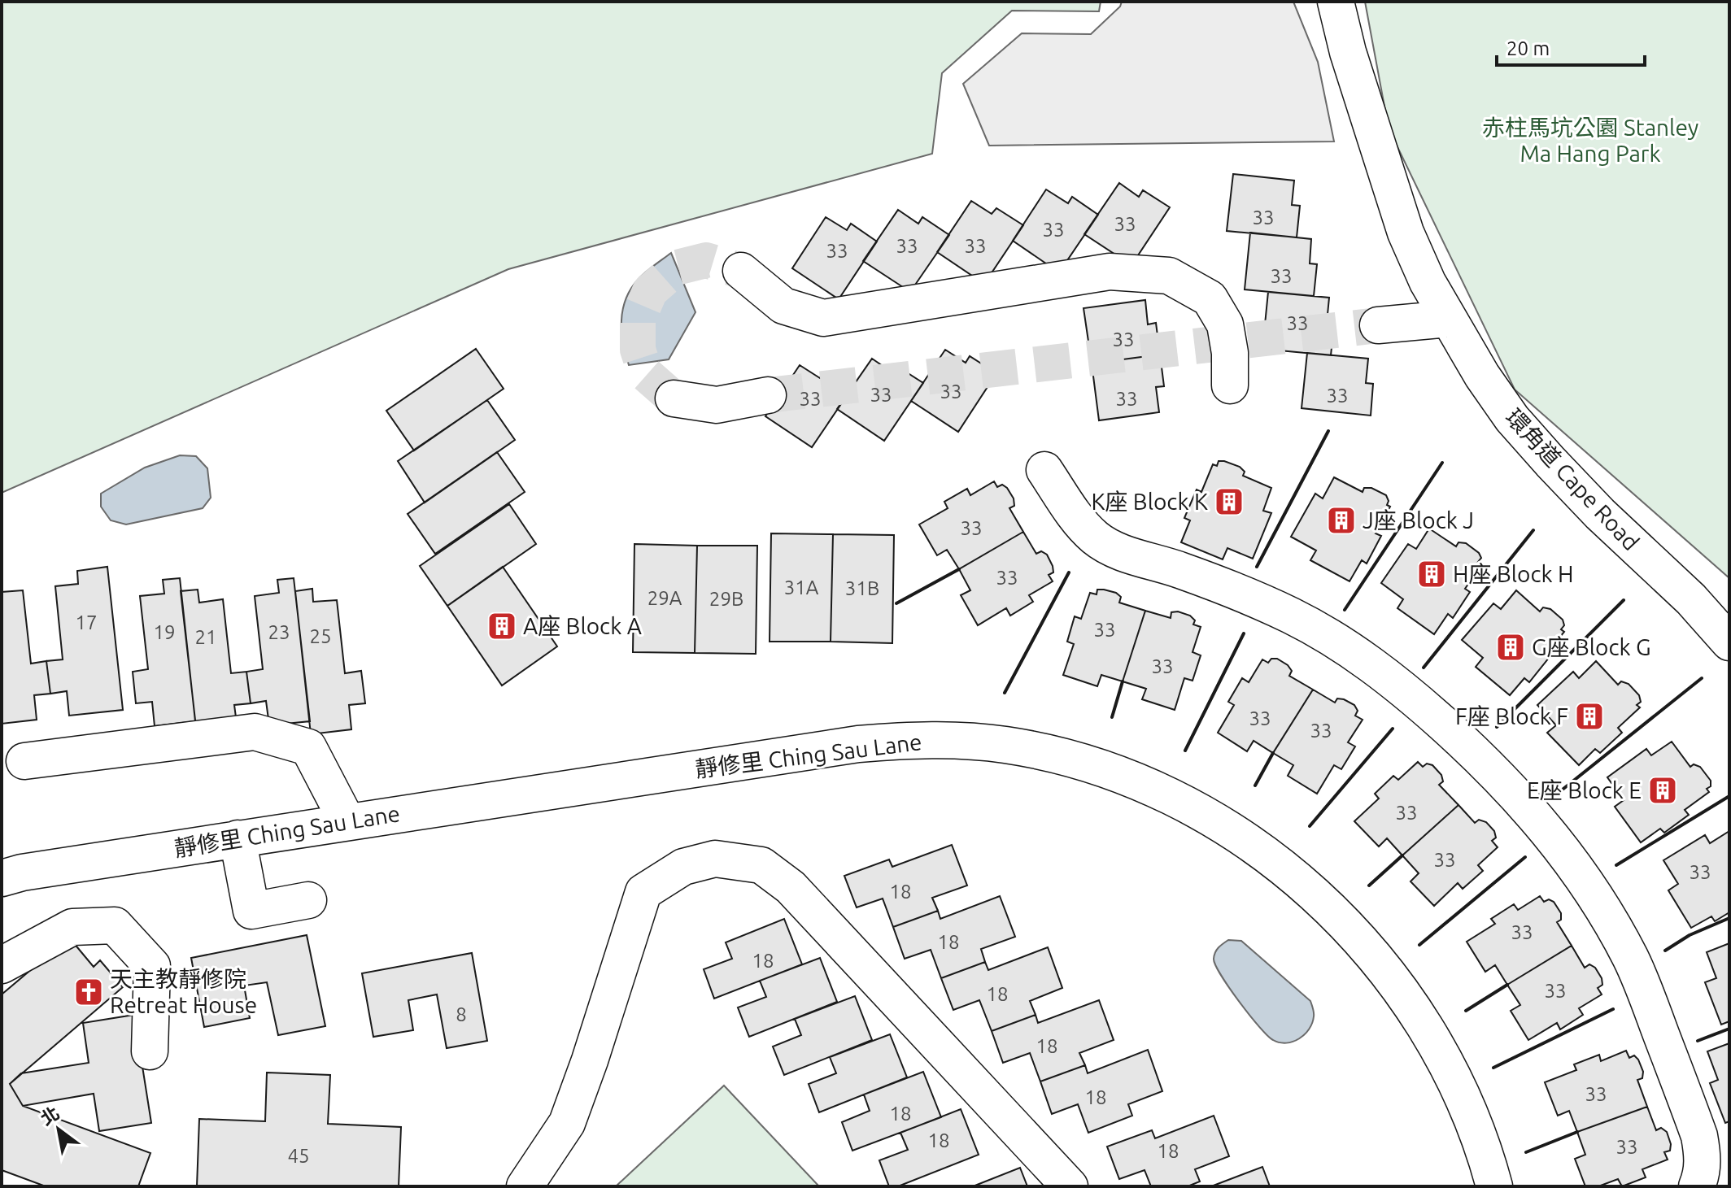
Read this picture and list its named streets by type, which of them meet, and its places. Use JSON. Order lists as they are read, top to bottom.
{
  "streets": {
    "street": ["環角道 Cape Road", "靜修里 Ching Sau Lane"]
  },
  "parks": ["赤柱馬坑公園 Stanley Ma Hang Park"],
  "places": {
    "building": [
      "K座 Block K",
      "J座 Block J",
      "H座 Block H",
      "A座 Block A",
      "G座 Block G",
      "F座 Block F",
      "E座 Block E"
    ],
    "church": ["天主教靜修院 Retreat House"]
  },
  "house_numbers": [
    "33",
    "33",
    "33",
    "33",
    "33",
    "33",
    "33",
    "33",
    "33",
    "33",
    "33",
    "33",
    "33",
    "33",
    "33",
    "33",
    "31A",
    "31B",
    "29A",
    "29B",
    "17",
    "33",
    "19",
    "23",
    "25",
    "21",
    "33",
    "33",
    "33",
    "33",
    "33",
    "33",
    "18",
    "33",
    "18",
    "18",
    "33",
    "18",
    "8",
    "18",
    "33",
    "18",
    "18",
    "18",
    "33",
    "18",
    "45"
  ],
  "scale_bar": "20 m",
  "north": "top left"
}
